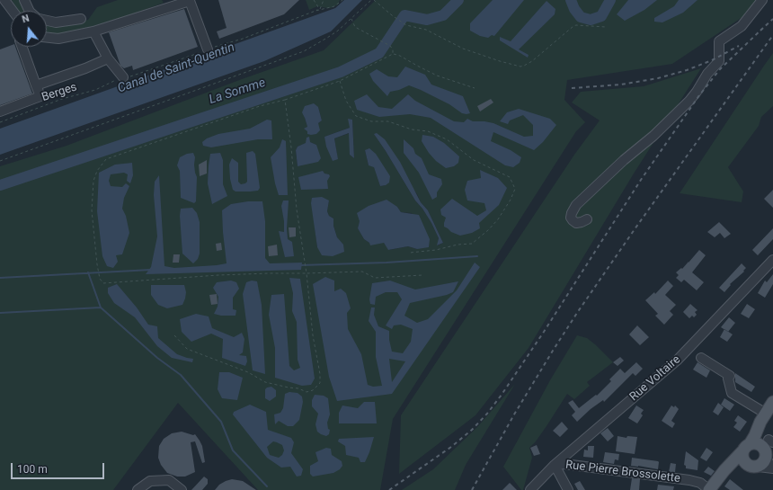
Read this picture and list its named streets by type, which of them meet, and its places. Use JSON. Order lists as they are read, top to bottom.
{
  "streets": {
    "street": ["Rue Voltaire", "Rue Pierre Brossolette"],
    "path": ["Berges"]
  },
  "crossings": [
    ["Rue Voltaire", "Rue Pierre Brossolette"]
  ],
  "water": ["Canal de Saint-Quentin", "La Somme"],
  "scale_bar": "100 m",
  "north": "top"
}
